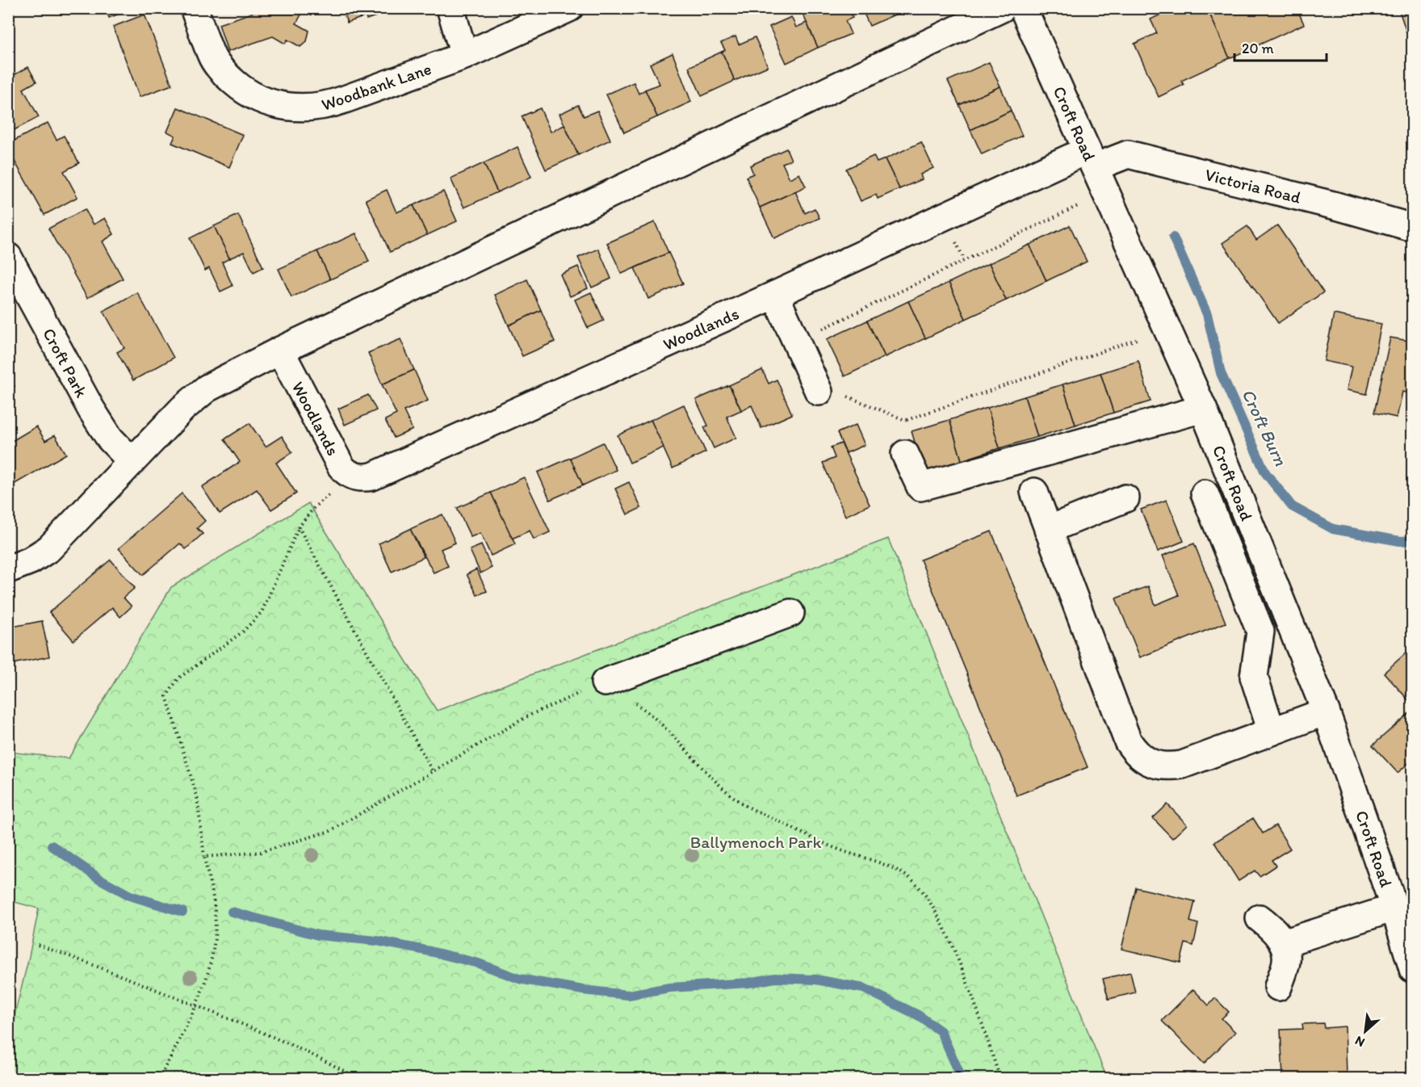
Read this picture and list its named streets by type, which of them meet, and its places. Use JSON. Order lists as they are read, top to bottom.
{
  "streets": {
    "street": [
      "Woodbank Lane",
      "Croft Road",
      "Victoria Road",
      "Woodlands",
      "Croft Park"
    ]
  },
  "crossings": [
    ["Croft Road", "Victoria Road"],
    ["Croft Road", "Woodlands"],
    ["Victoria Road", "Woodlands"]
  ],
  "water": ["Croft Burn"],
  "parks": ["Ballymenoch Park"],
  "scale_bar": "20 m",
  "north": "bottom left"
}
